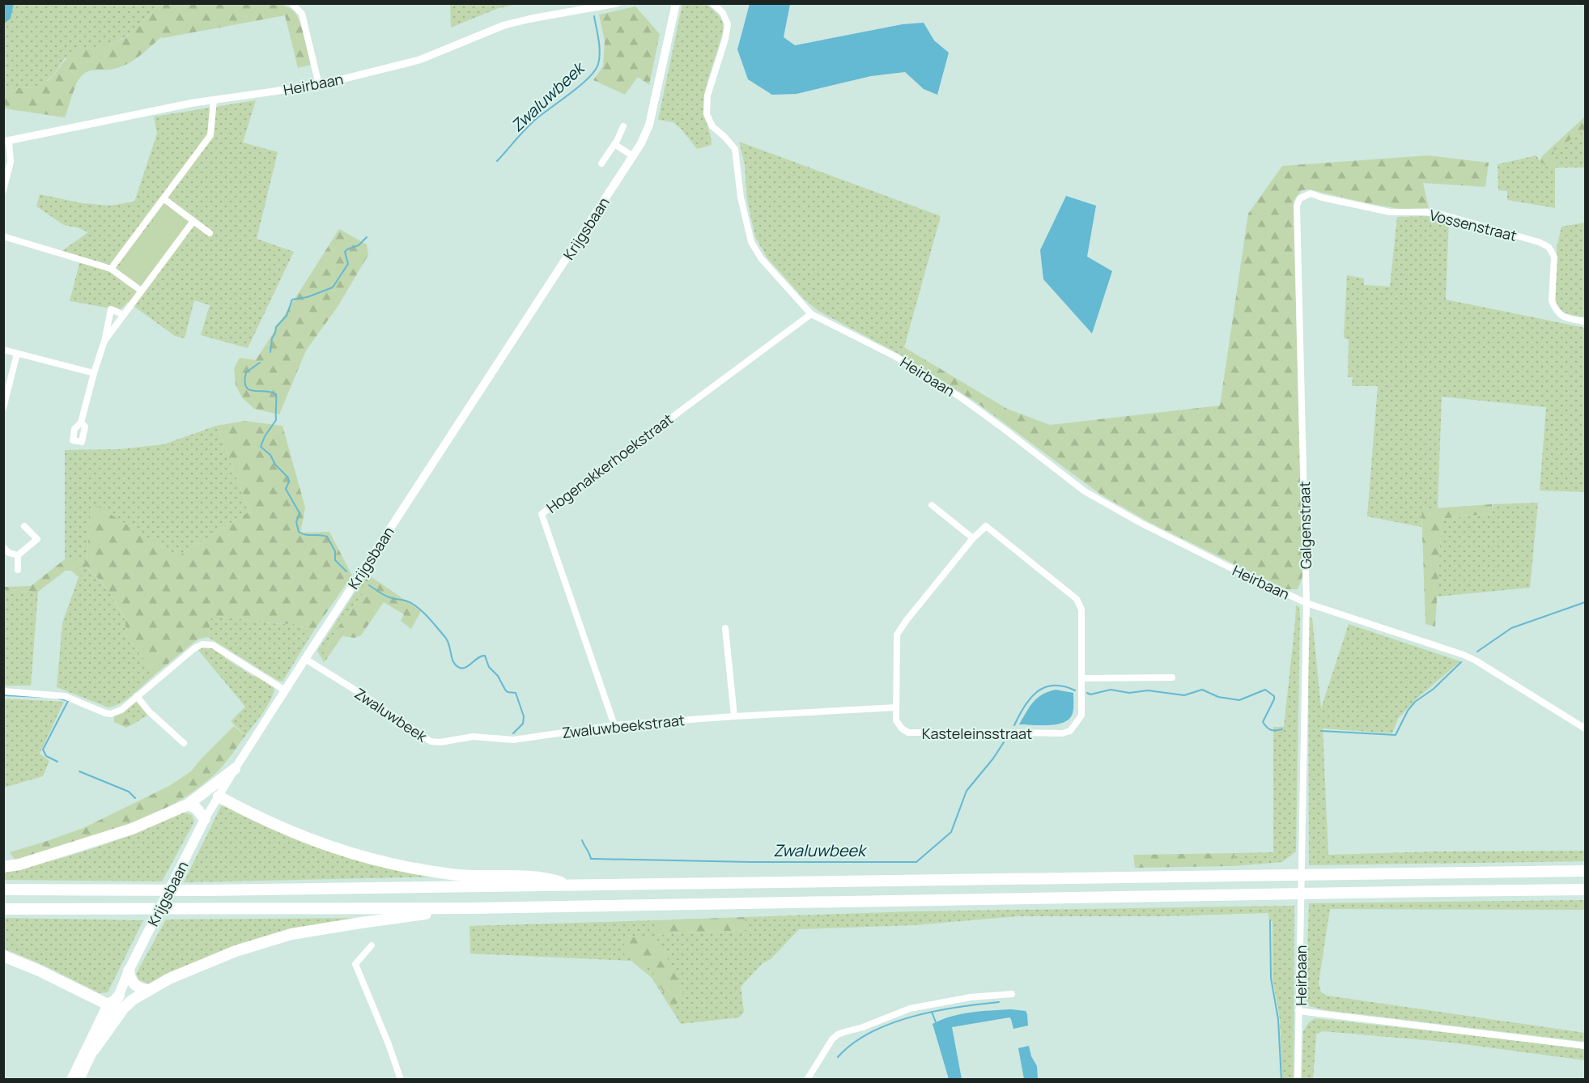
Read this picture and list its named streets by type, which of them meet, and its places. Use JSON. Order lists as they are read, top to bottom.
{
  "streets": {
    "main road": ["Krijgsbaan"],
    "street": [
      "Heirbaan",
      "Vossenstraat",
      "Hogenakkerhoekstraat",
      "Galgenstraat",
      "Zwaluwbeek",
      "Zwaluwbeekstraat",
      "Kasteleinsstraat"
    ]
  },
  "crossings": [
    ["Heirbaan", "Hogenakkerhoekstraat"],
    ["Heirbaan", "Galgenstraat"],
    ["Vossenstraat", "Galgenstraat"],
    ["Krijgsbaan", "Zwaluwbeek"],
    ["Hogenakkerhoekstraat", "Zwaluwbeekstraat"],
    ["Zwaluwbeek", "Zwaluwbeekstraat"],
    ["Zwaluwbeekstraat", "Kasteleinsstraat"]
  ],
  "water": ["Zwaluwbeek"]
}
